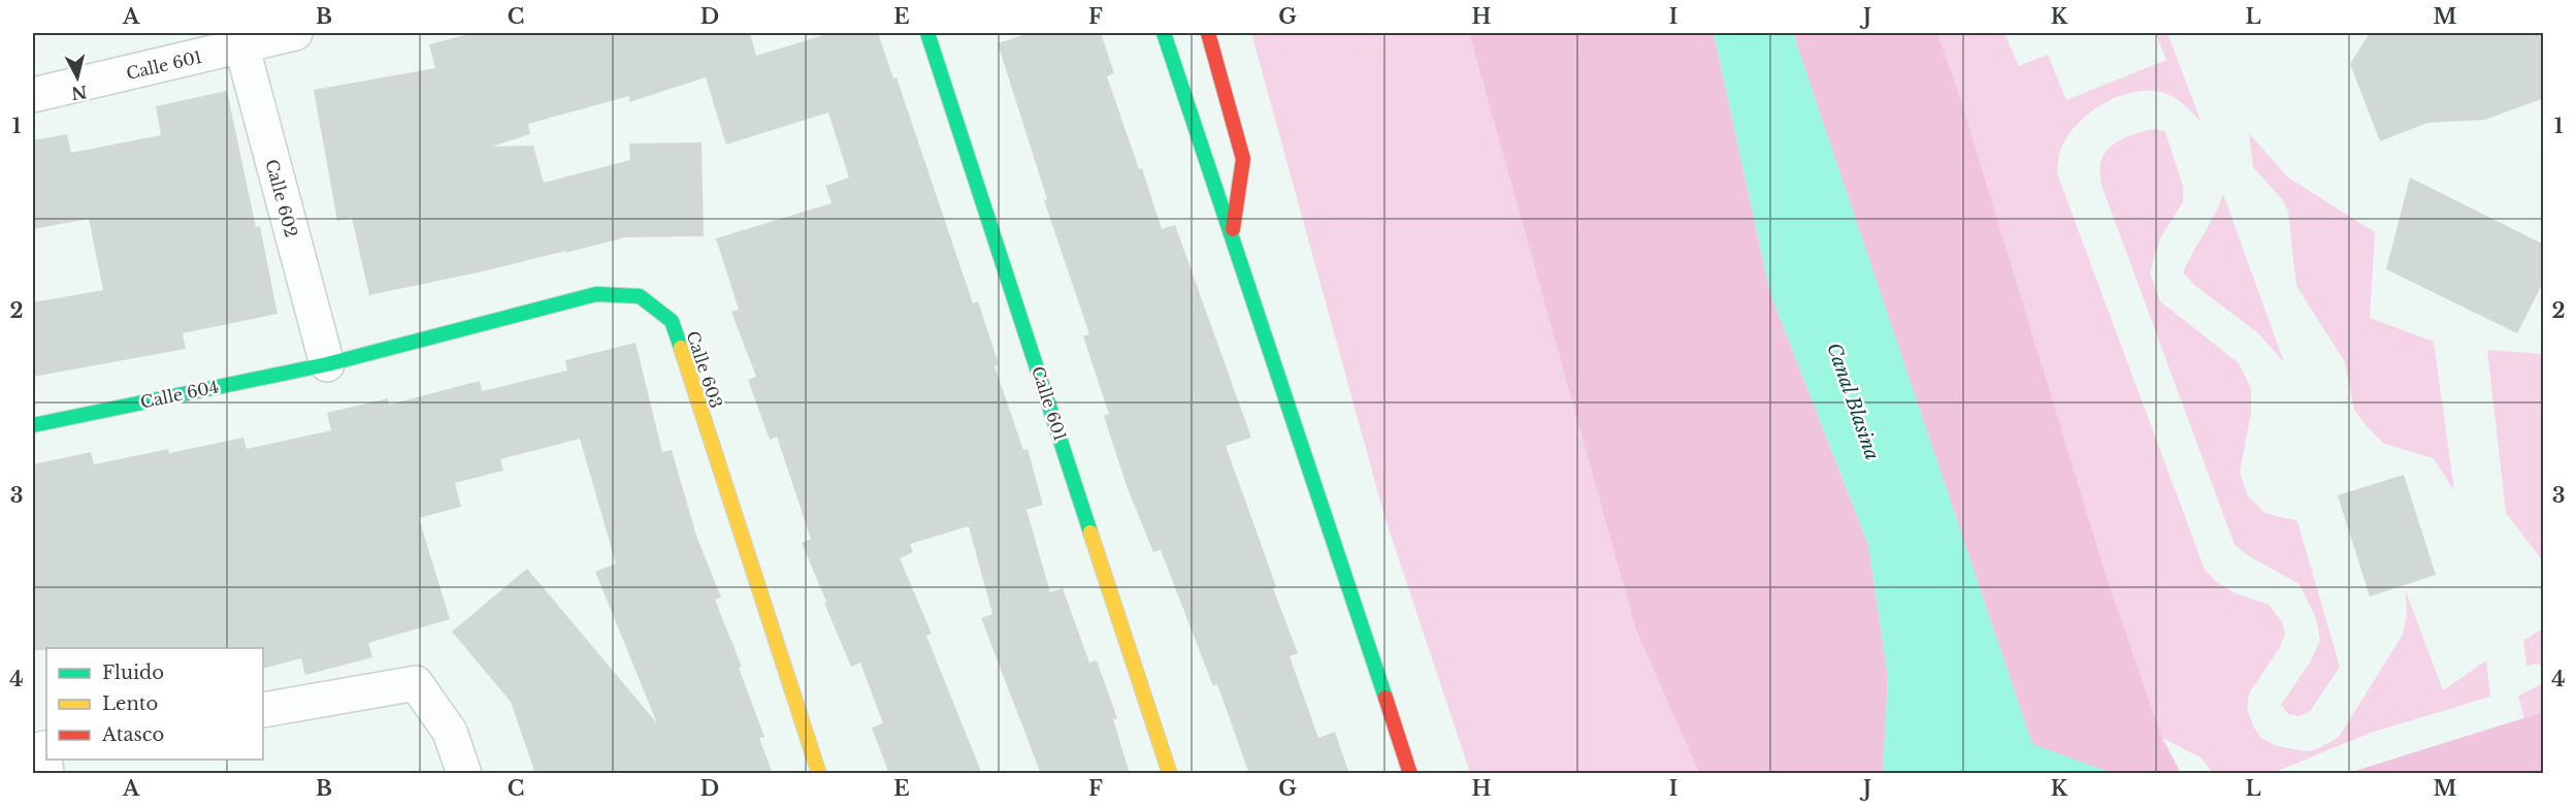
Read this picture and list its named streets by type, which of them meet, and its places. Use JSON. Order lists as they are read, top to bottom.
{
  "streets": {
    "street": [
      "Calle 601",
      "Calle 602",
      "Calle 603",
      "Calle 604"
    ]
  },
  "crossings": [
    ["Calle 601", "Calle 602"],
    ["Calle 602", "Calle 603"],
    ["Calle 602", "Calle 604"],
    ["Calle 603", "Calle 604"]
  ],
  "water": ["Canal Blasina"],
  "legend": ["Fluido", "Lento", "Atasco"],
  "north": "bottom",
  "grid": {
    "columns": [
      "A",
      "B",
      "C",
      "D",
      "E",
      "F",
      "G",
      "H",
      "I",
      "J",
      "K",
      "L",
      "M"
    ],
    "rows": [
      "1",
      "2",
      "3",
      "4"
    ]
  }
}
